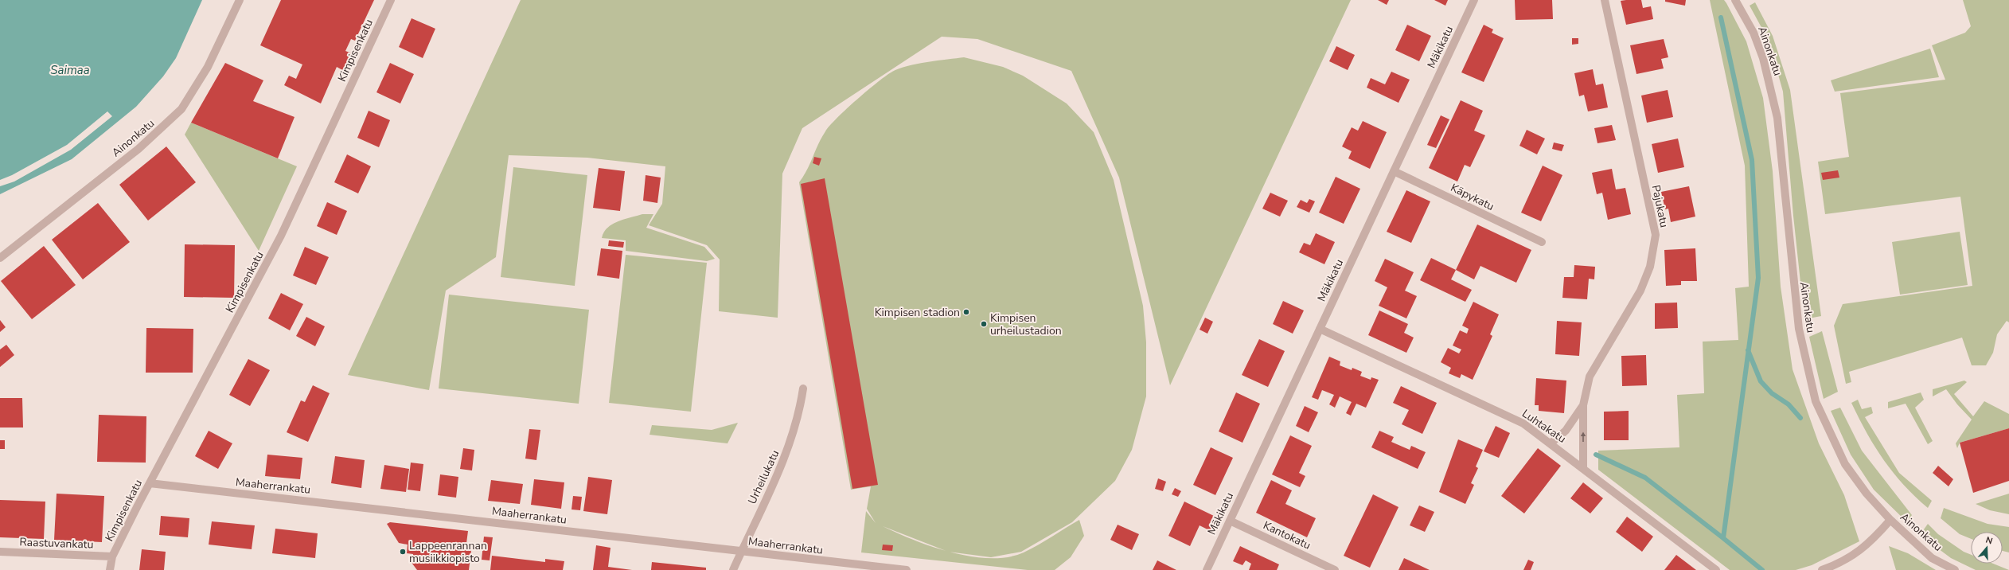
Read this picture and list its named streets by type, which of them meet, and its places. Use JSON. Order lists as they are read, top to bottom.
{
  "streets": {
    "street": [
      "Mäkikatu",
      "Kimpisenkatu",
      "Ainonkatu",
      "Käpykatu",
      "Pajukatu",
      "Luhtakatu",
      "Urheilukatu",
      "Maaherrankatu",
      "Kantokatu",
      "Raastuvankatu"
    ]
  },
  "crossings": [
    ["Mäkikatu", "Käpykatu"],
    ["Mäkikatu", "Luhtakatu"],
    ["Mäkikatu", "Kantokatu"],
    ["Kimpisenkatu", "Maaherrankatu"],
    ["Kimpisenkatu", "Raastuvankatu"],
    ["Pajukatu", "Luhtakatu"],
    ["Urheilukatu", "Maaherrankatu"]
  ],
  "water": ["Saimaa"],
  "places": ["Kimpisen stadion", "Kimpisen urheilustadion", "Lappeenrannan musiikkiopisto"],
  "north": "top"
}
